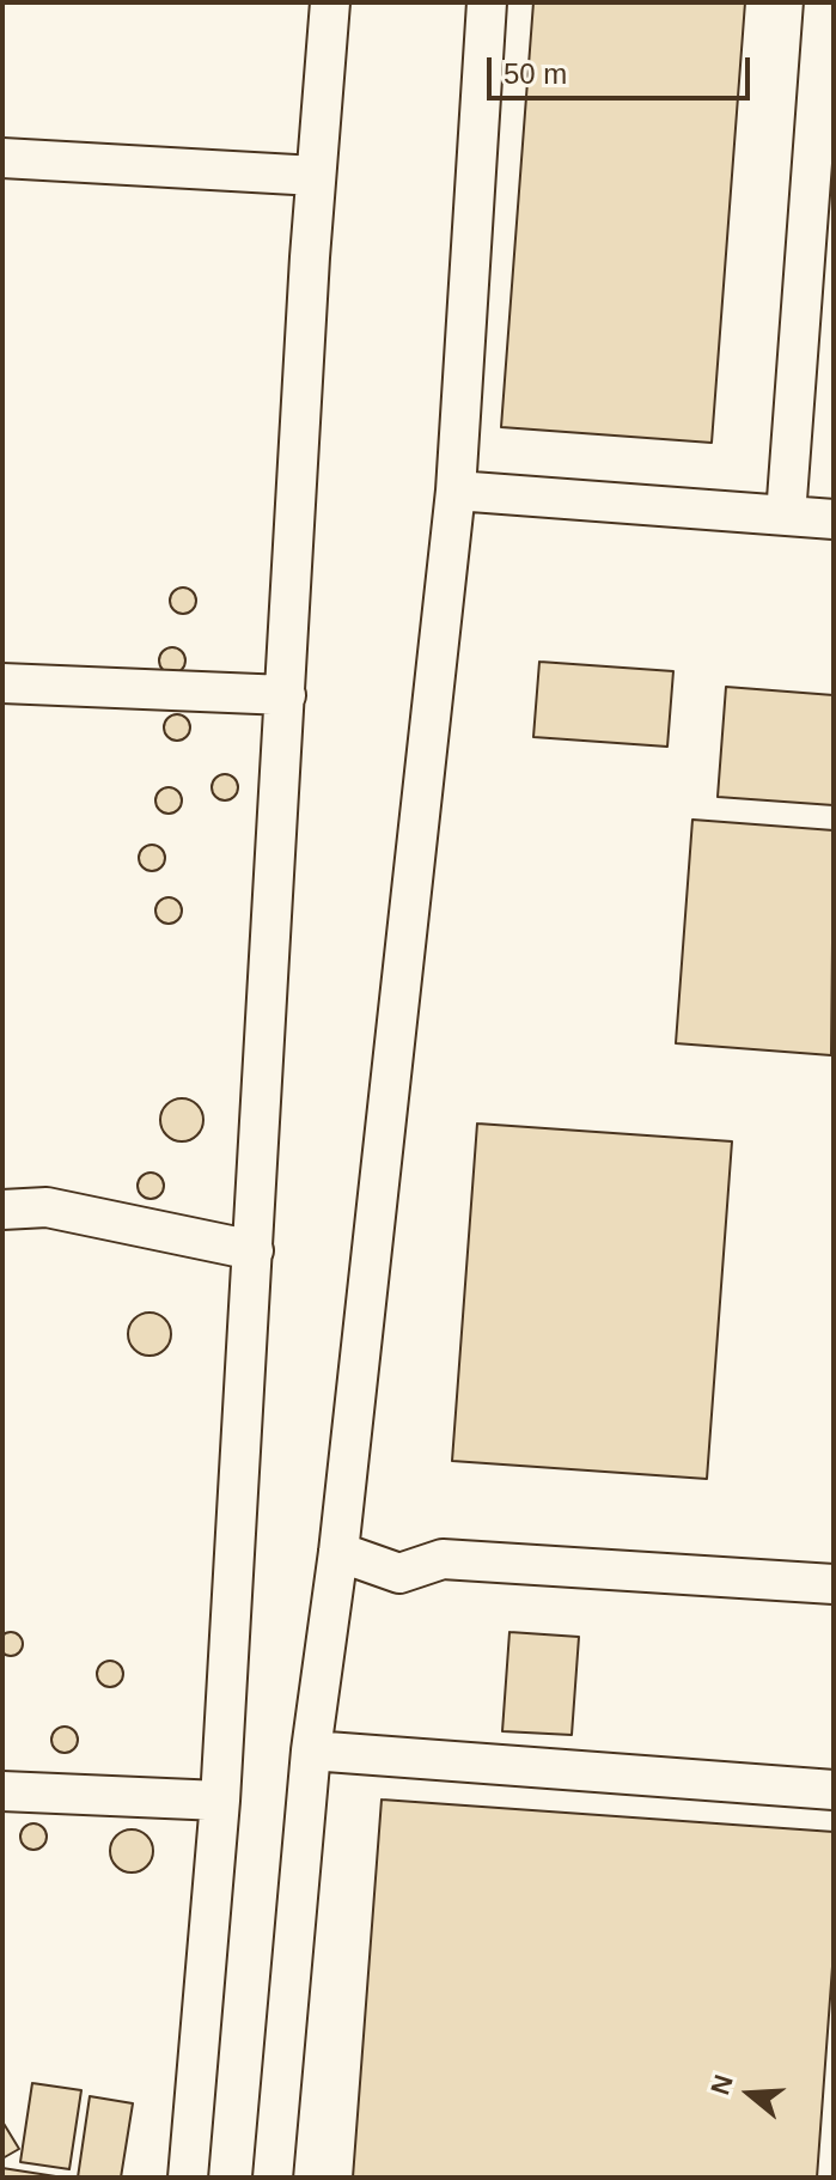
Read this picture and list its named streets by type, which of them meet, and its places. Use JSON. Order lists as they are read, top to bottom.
{
  "scale_bar": "50 m",
  "north": "left"
}
